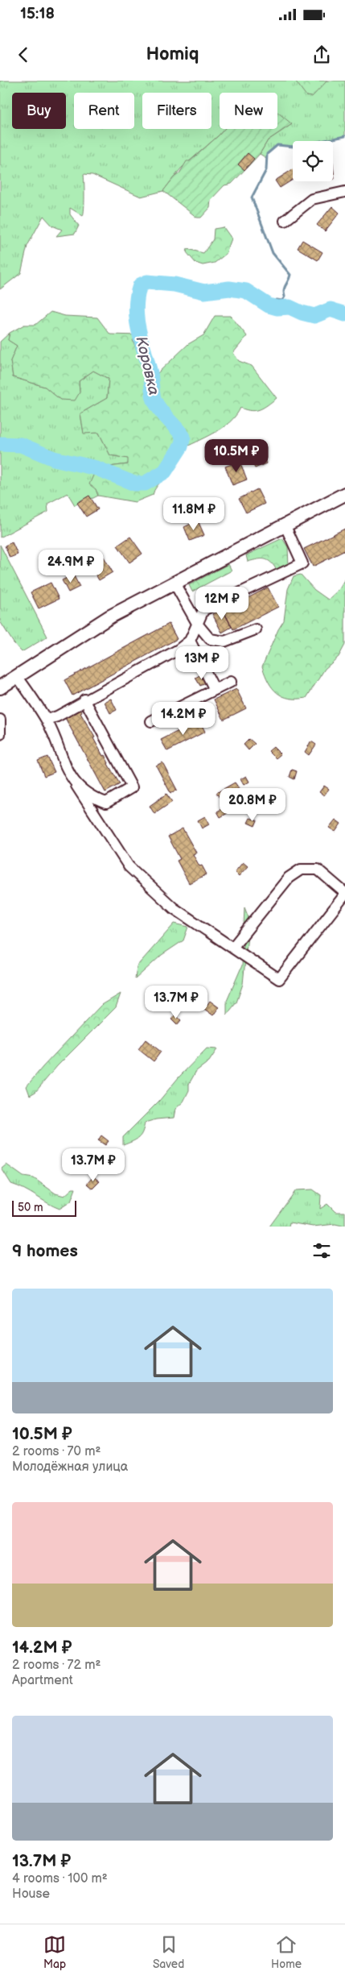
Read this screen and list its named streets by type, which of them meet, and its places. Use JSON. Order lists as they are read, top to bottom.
{
  "water": ["Коровка"],
  "scale_bar": "50 m",
  "page": {
    "status": "15:18",
    "header": "Homiq",
    "chip": [
      "Buy",
      "Rent",
      "Filters",
      "New"
    ],
    "price": [
      "10.5M ₽",
      "11.8M ₽",
      "24.9M ₽",
      "12M ₽",
      "13M ₽",
      "14.2M ₽",
      "20.8M ₽",
      "13.7M ₽",
      "13.7M ₽"
    ],
    "scale": "50 m",
    "heading": "9 homes",
    "list": [
      {
        "name": "10.5M ₽",
        "note": "2 rooms · 70 m² · Молодёжная улица"
      },
      {
        "name": "14.2M ₽",
        "note": "2 rooms · 72 m² · Apartment"
      },
      {
        "name": "13.7M ₽",
        "note": "4 rooms · 100 m² · House"
      }
    ],
    "tabs": ["Map", "Saved", "Home"]
  }
}
